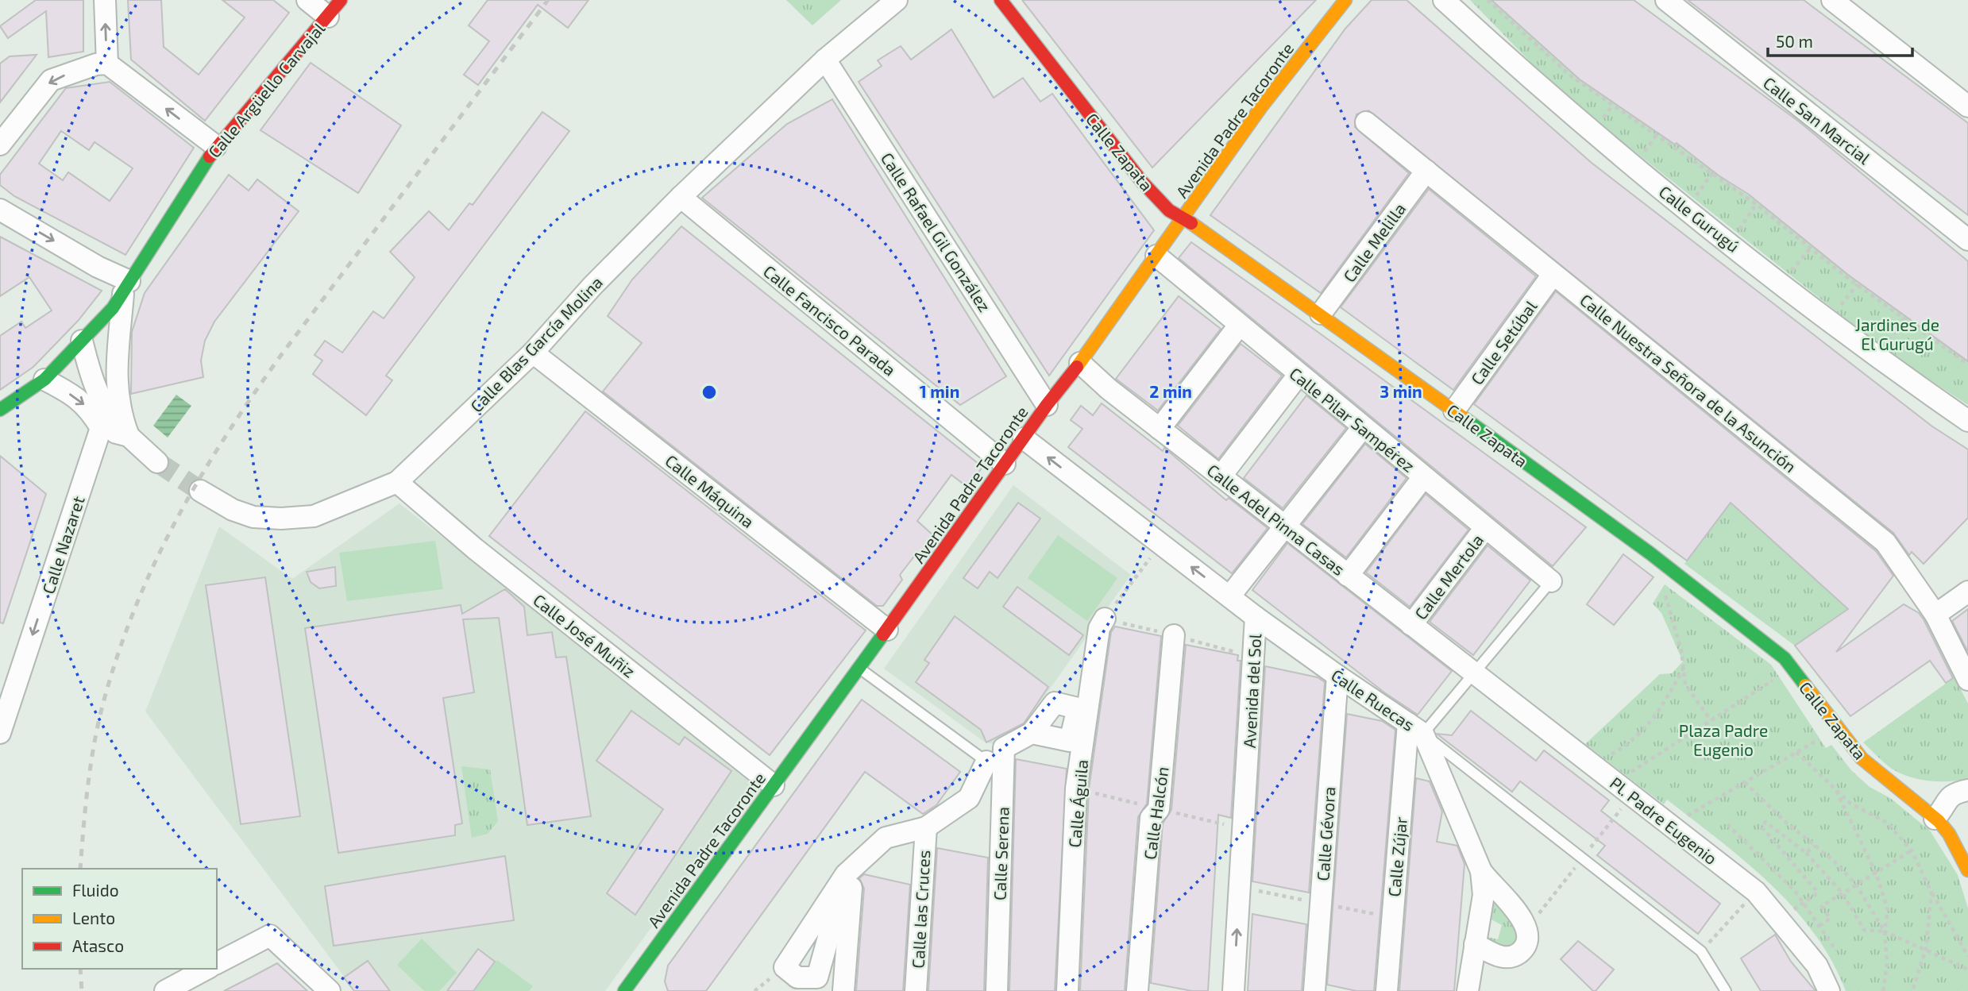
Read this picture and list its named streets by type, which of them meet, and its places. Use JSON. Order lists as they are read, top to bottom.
{
  "streets": {
    "main road": ["Calle Argüello Carvajal", "Avenida Padre Tacoronte", "Calle Zapata"],
    "street": [
      "Calle San Marcial",
      "Calle Gurugú",
      "Calle Rafael Gil González",
      "Calle Melilla",
      "Calle Fancisco Parada",
      "Calle Setúbal",
      "Calle Blas García Molina",
      "Calle Nuestra Señora de la Asunción",
      "Calle Pilar Sampérez",
      "Calle Máquina",
      "Calle Adel Pinna Casas",
      "Calle Nazaret",
      "Calle Mertola",
      "Calle José Muñiz",
      "Avenida del Sol",
      "Calle Ruecas",
      "Calle Águila",
      "Calle Halcón",
      "Pl. Padre Eugenio",
      "Calle Gévora",
      "Calle Serena",
      "Calle Zújar",
      "Calle las Cruces"
    ]
  },
  "crossings": [
    ["Avenida Padre Tacoronte", "Calle Zapata"],
    ["Avenida Padre Tacoronte", "Calle Rafael Gil González"],
    ["Avenida Padre Tacoronte", "Calle Fancisco Parada"],
    ["Avenida Padre Tacoronte", "Calle Pilar Sampérez"],
    ["Avenida Padre Tacoronte", "Calle Máquina"],
    ["Avenida Padre Tacoronte", "Calle Adel Pinna Casas"],
    ["Avenida Padre Tacoronte", "Calle José Muñiz"],
    ["Avenida Padre Tacoronte", "Avenida del Sol"],
    ["Calle Zapata", "Calle Melilla"],
    ["Calle Zapata", "Calle Setúbal"],
    ["Calle Rafael Gil González", "Calle Blas García Molina"],
    ["Calle Melilla", "Calle Nuestra Señora de la Asunción"],
    ["Calle Fancisco Parada", "Calle Blas García Molina"],
    ["Calle Setúbal", "Calle Nuestra Señora de la Asunción"],
    ["Calle Blas García Molina", "Calle Máquina"],
    ["Calle Blas García Molina", "Calle José Muñiz"],
    ["Calle Pilar Sampérez", "Calle Mertola"],
    ["Calle Adel Pinna Casas", "Calle Mertola"],
    ["Calle Adel Pinna Casas", "Pl. Padre Eugenio"],
    ["Avenida del Sol", "Calle Ruecas"],
    ["Calle Ruecas", "Calle Gévora"],
    ["Calle Ruecas", "Calle Zújar"]
  ],
  "one_way": ["Calle Nazaret", "Avenida del Sol"],
  "parks": ["Jardines de El Gurugú", "Plaza Padre Eugenio"],
  "legend": ["Fluido", "Lento", "Atasco"],
  "scale_bar": "50 m",
  "rings": ["1 min", "2 min", "3 min"]
}
